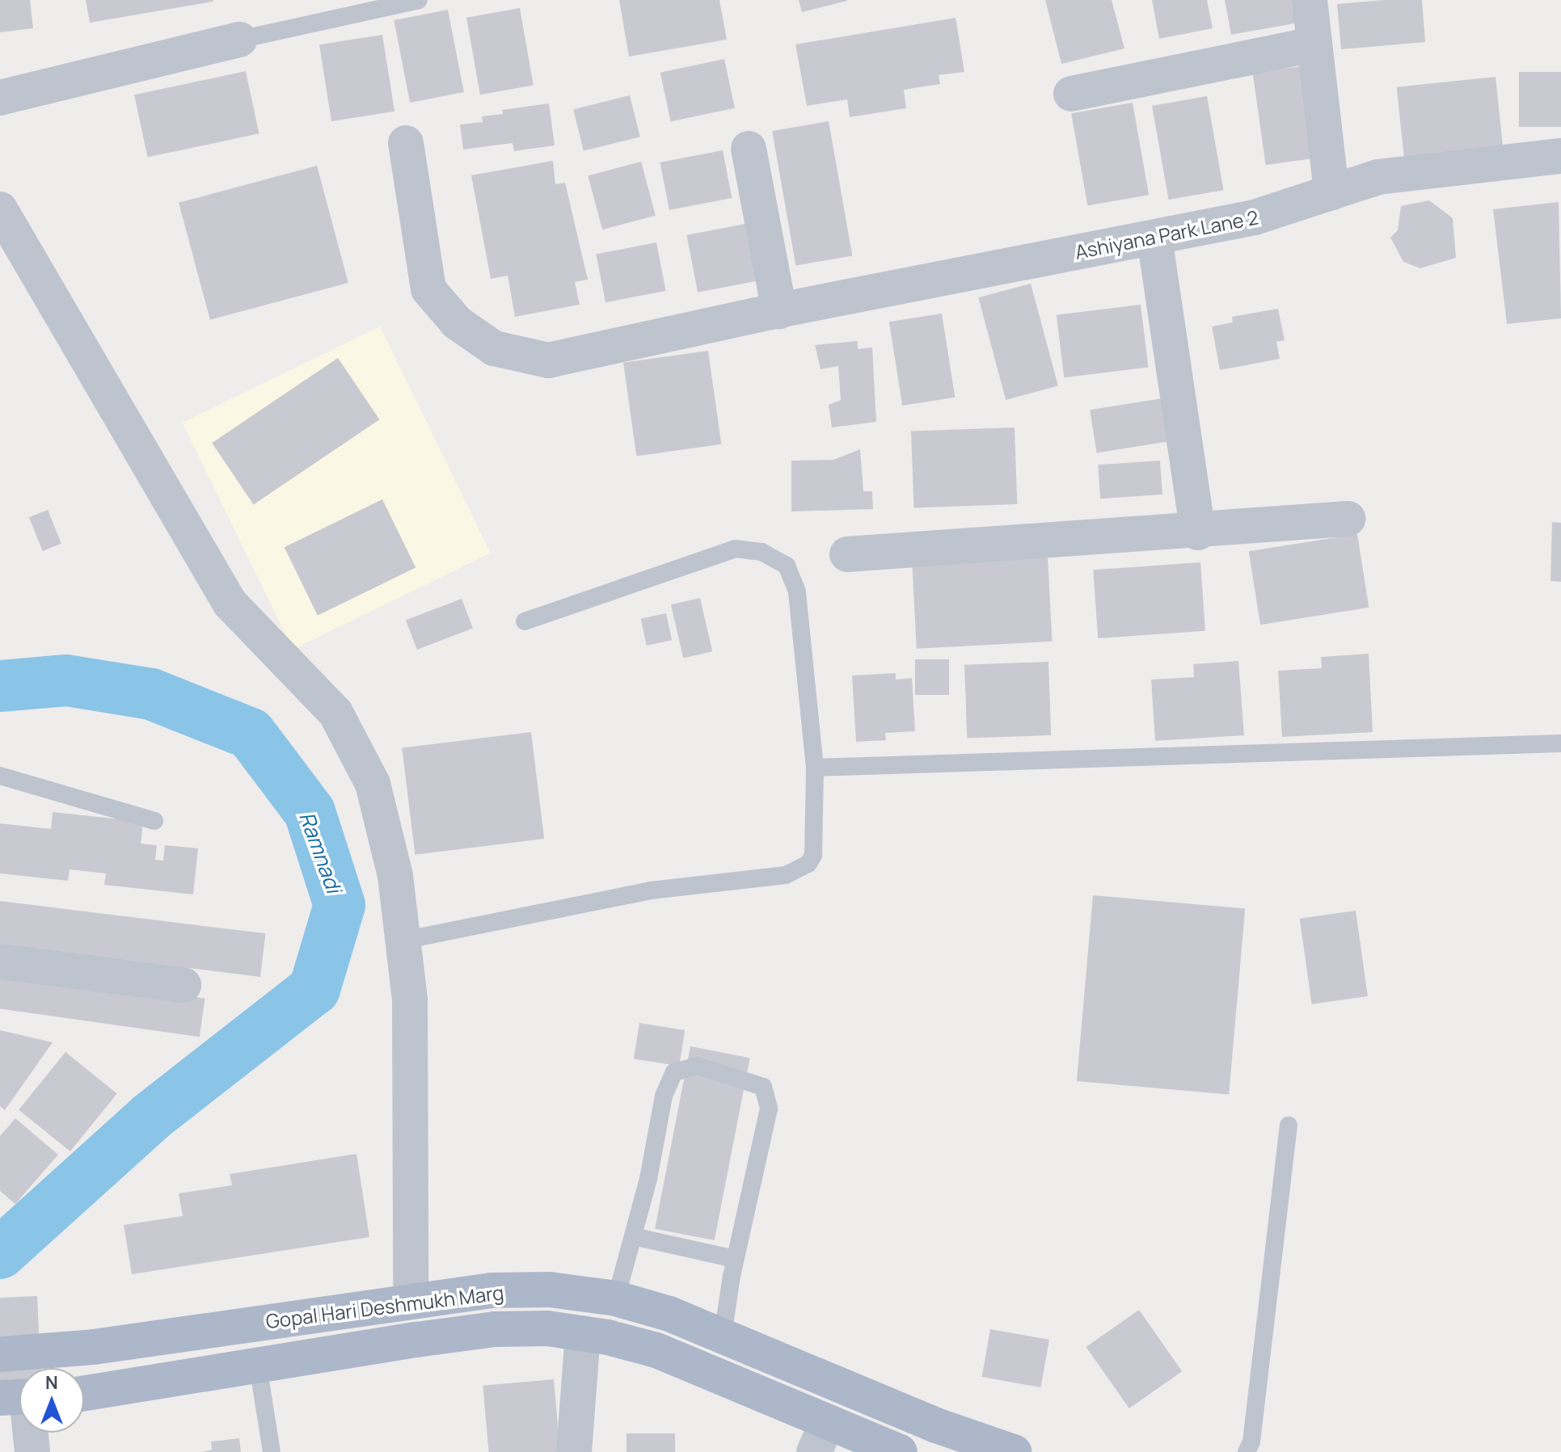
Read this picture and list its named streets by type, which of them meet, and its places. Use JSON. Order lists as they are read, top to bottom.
{
  "streets": {
    "main road": ["Gopal Hari Deshmukh Marg"],
    "street": ["Ashiyana Park Lane 2"]
  },
  "water": ["Ramnadi"],
  "north": "top"
}
